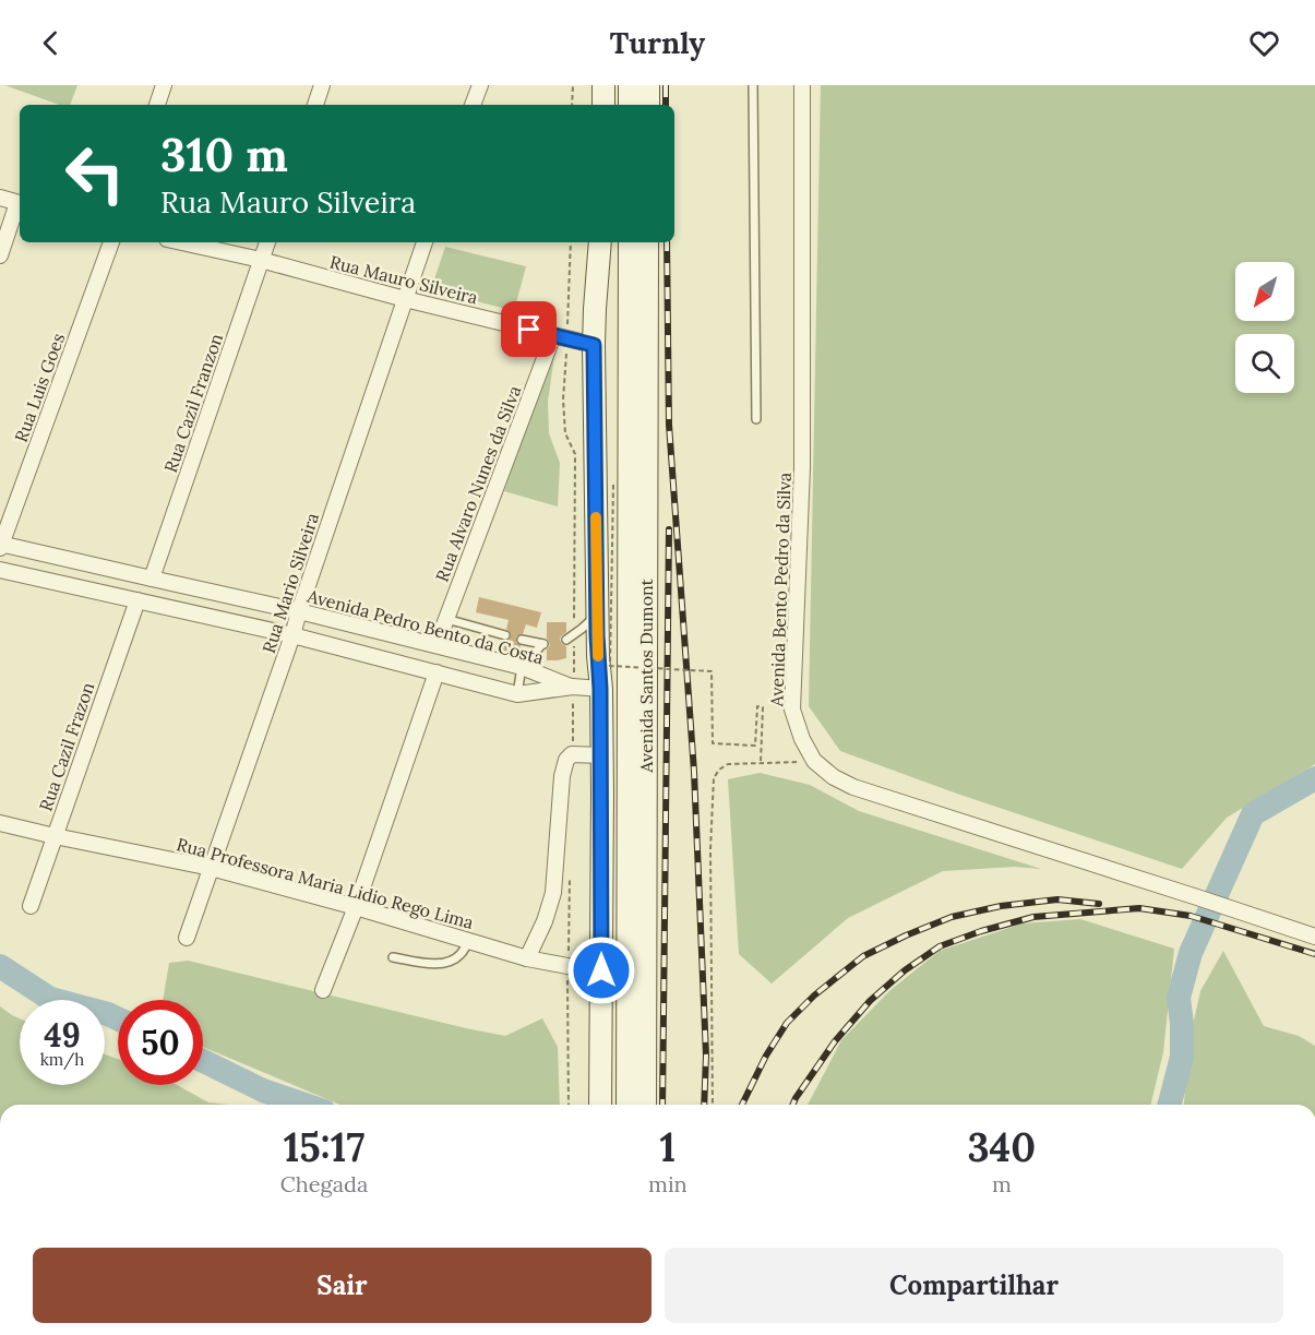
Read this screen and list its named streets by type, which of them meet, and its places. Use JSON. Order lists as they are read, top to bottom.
{
  "streets": {
    "main road": ["Avenida Santos Dumont"],
    "street": [
      "Rua Mauro Silveira",
      "Rua Luis Goes",
      "Rua Cazil Franzon",
      "Rua Alvaro Nunes da Silva",
      "Rua Mario Silveira",
      "Avenida Bento Pedro da Silva",
      "Avenida Pedro Bento da Costa",
      "Rua Cazil Frazon",
      "Rua Professora Maria Lidio Rego Lima"
    ]
  },
  "crossings": [
    ["Rua Mauro Silveira", "Rua Cazil Franzon"],
    ["Rua Mauro Silveira", "Rua Alvaro Nunes da Silva"],
    ["Rua Mauro Silveira", "Rua Mario Silveira"],
    ["Rua Luis Goes", "Avenida Pedro Bento da Costa"],
    ["Rua Cazil Franzon", "Avenida Pedro Bento da Costa"],
    ["Rua Alvaro Nunes da Silva", "Avenida Pedro Bento da Costa"],
    ["Rua Mario Silveira", "Avenida Pedro Bento da Costa"],
    ["Rua Mario Silveira", "Rua Professora Maria Lidio Rego Lima"],
    ["Avenida Pedro Bento da Costa", "Rua Cazil Frazon"],
    ["Rua Cazil Frazon", "Rua Professora Maria Lidio Rego Lima"]
  ],
  "north": "bottom left",
  "page": {
    "header": "Turnly",
    "turn": ["310 m", "Rua Mauro Silveira"],
    "speed": "49 km/h",
    "limit": "50",
    "eta": [
      "15:17",
      "Chegada",
      "1",
      "min",
      "340",
      "m"
    ],
    "buttons": ["Sair", "Compartilhar"]
  }
}
